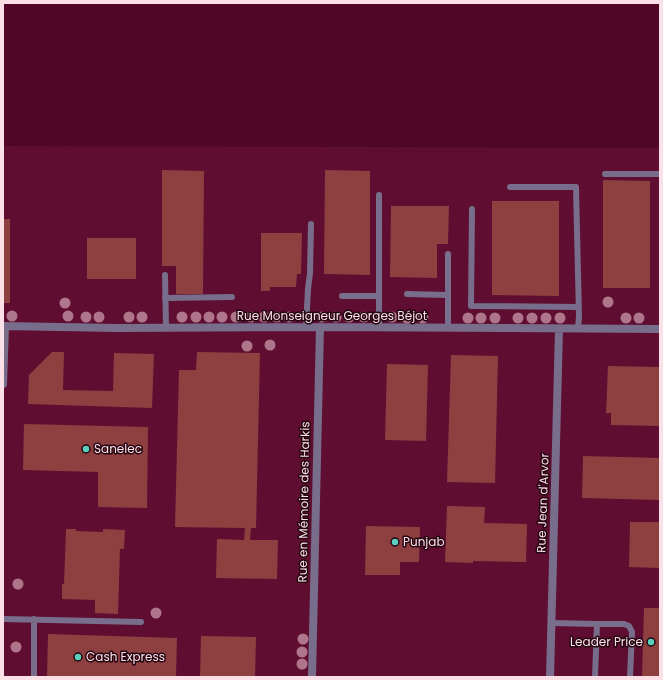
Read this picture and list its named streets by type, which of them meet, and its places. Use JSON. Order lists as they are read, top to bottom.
{
  "streets": {
    "street": ["Rue Monseigneur Georges Béjot", "Rue en Mémoire des Harkis", "Rue Jean d'Arvor"]
  },
  "crossings": [
    ["Rue Monseigneur Georges Béjot", "Rue en Mémoire des Harkis"],
    ["Rue Monseigneur Georges Béjot", "Rue Jean d'Arvor"]
  ],
  "places": [
    "Sanelec",
    "Punjab",
    "Leader Price",
    "Cash Express"
  ]
}
